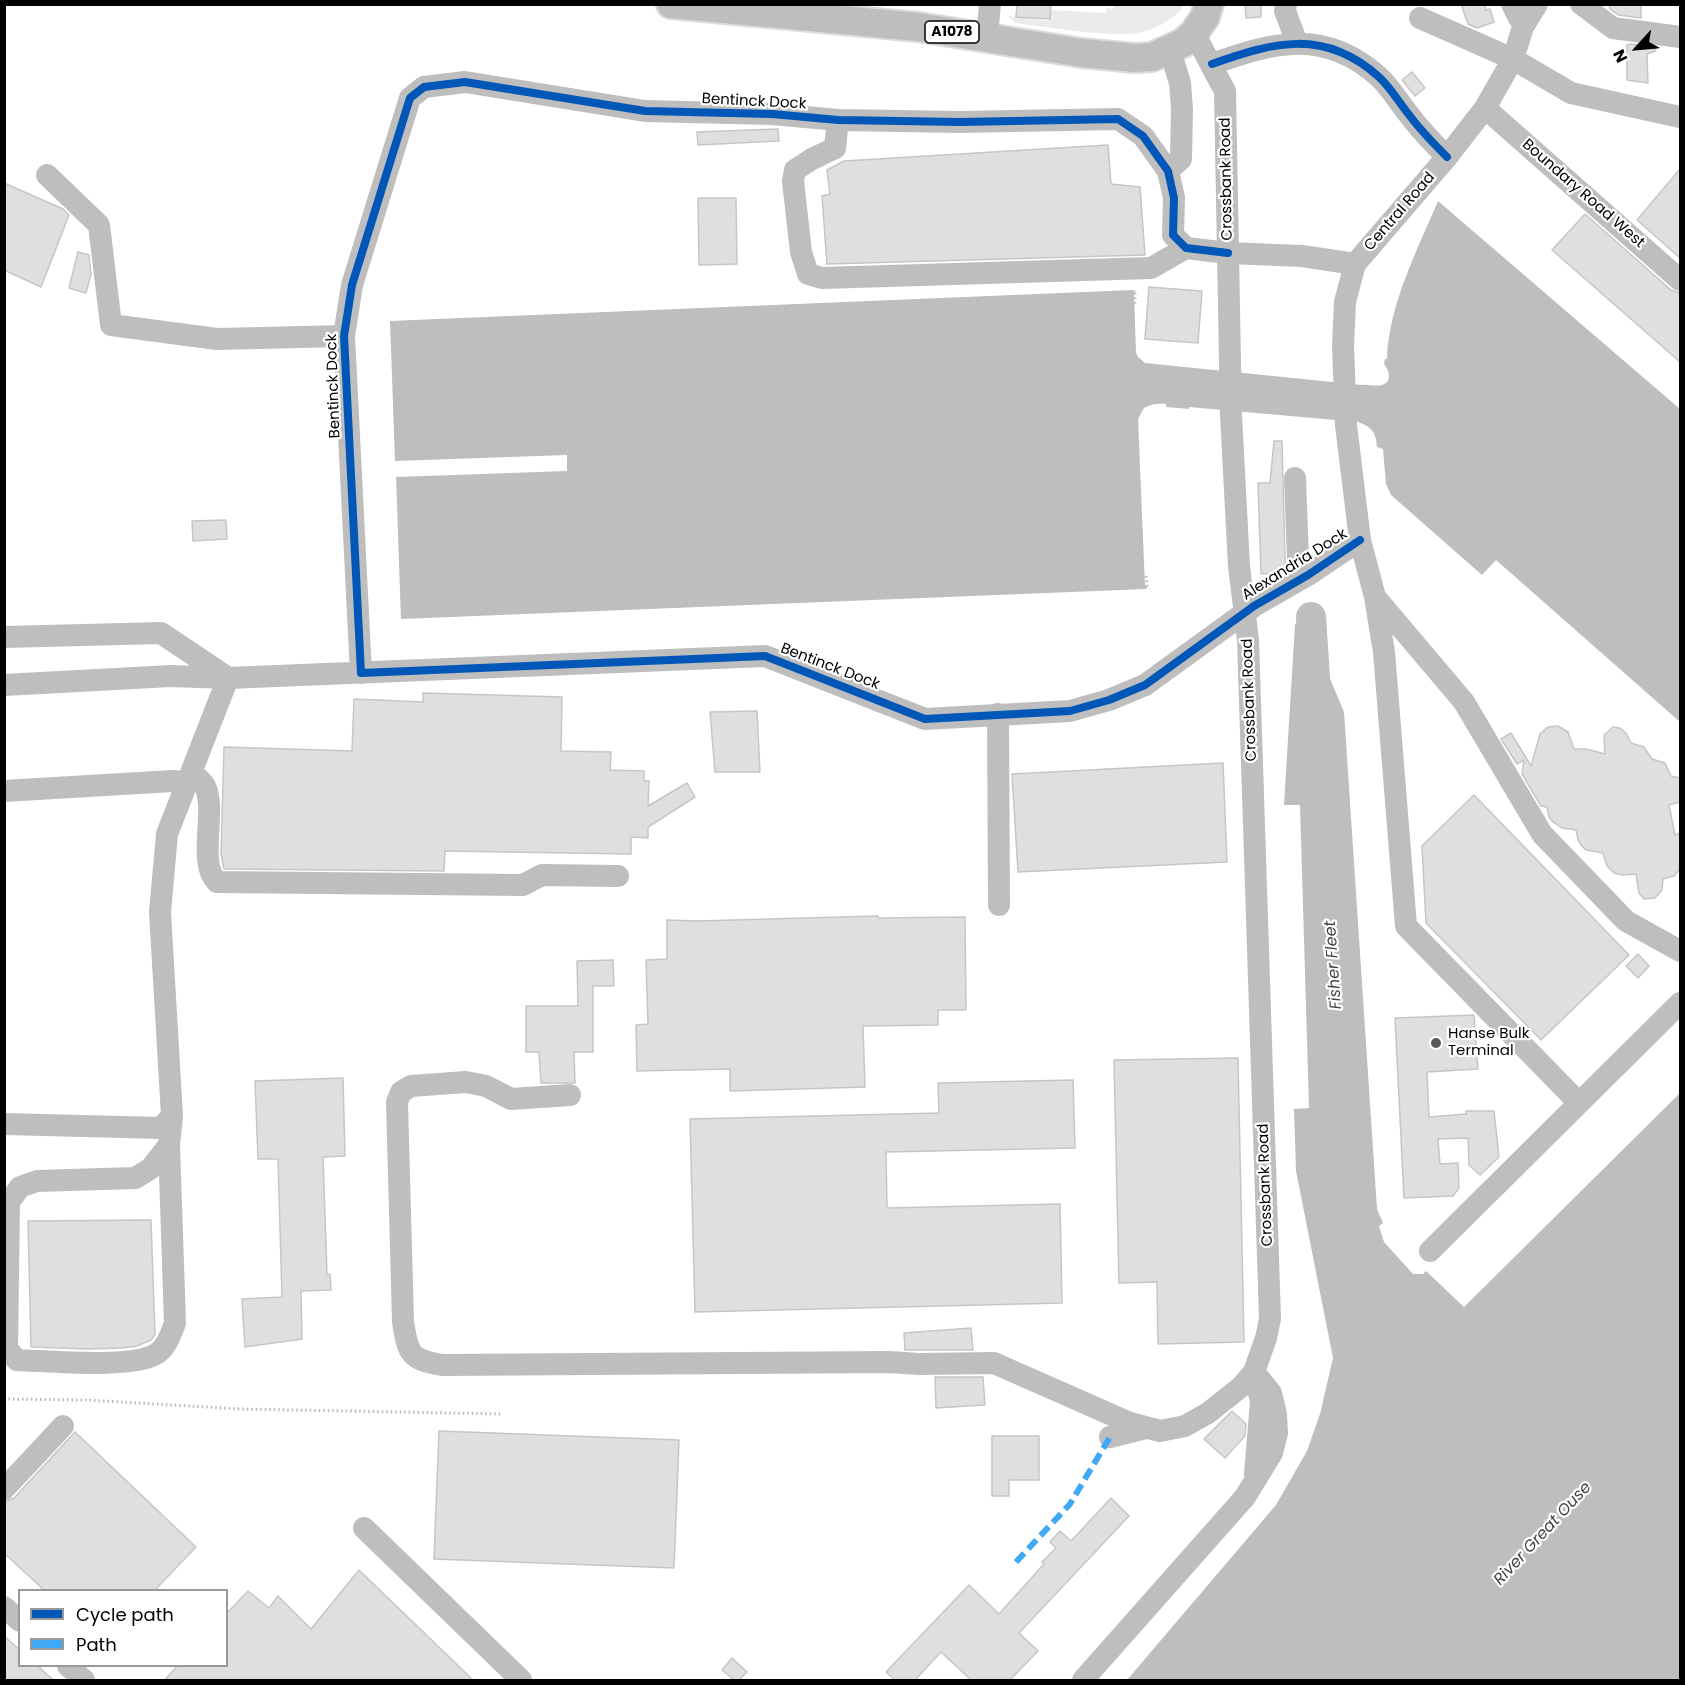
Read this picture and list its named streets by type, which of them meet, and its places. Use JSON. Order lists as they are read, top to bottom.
{
  "streets": {
    "main road": ["A1078"],
    "street": [
      "Bentinck Dock",
      "Crossbank Road",
      "Boundary Road West",
      "Central Road",
      "Alexandria Dock"
    ]
  },
  "crossings": [
    ["A1078", "Crossbank Road"],
    ["Bentinck Dock", "Crossbank Road"],
    ["Bentinck Dock", "Alexandria Dock"],
    ["Crossbank Road", "Alexandria Dock"],
    ["Boundary Road West", "Central Road"],
    ["Central Road", "Alexandria Dock"]
  ],
  "water": ["Fisher Fleet", "River Great Ouse"],
  "places": ["Hanse Bulk Terminal"],
  "legend": ["Cycle path", "Path"],
  "north": "bottom left"
}
